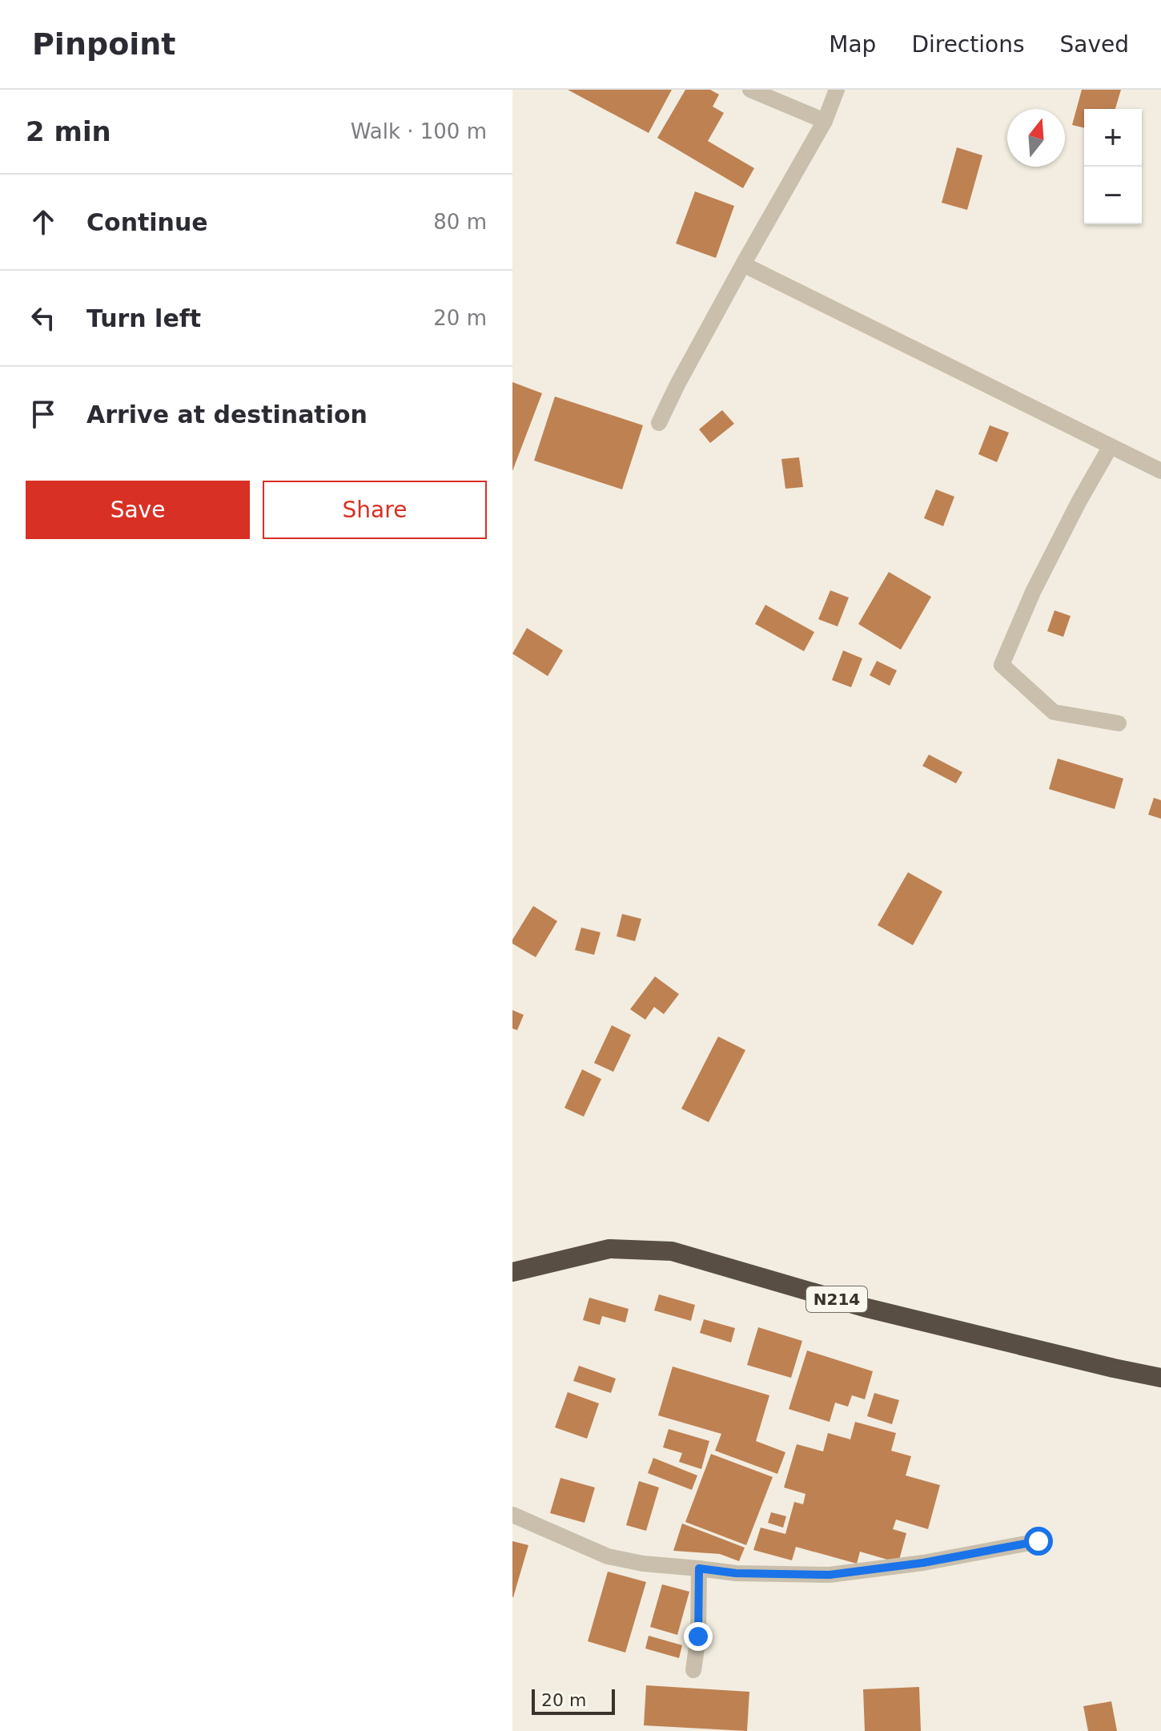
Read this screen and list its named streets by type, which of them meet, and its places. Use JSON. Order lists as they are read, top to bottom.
{
  "streets": {
    "highway": ["N214"]
  },
  "scale_bar": "20 m",
  "north": "top",
  "page": {
    "header": "Pinpoint",
    "nav": ["Map", "Directions", "Saved"],
    "heading": ["2 min", "Walk · 100 m"],
    "map_buttons": ["+", "−"],
    "list": [
      ["Continue", "80 m"],
      ["Turn left", "20 m"],
      "Arrive at destination"
    ],
    "buttons": ["Save", "Share"],
    "scale": "20 m"
  }
}
